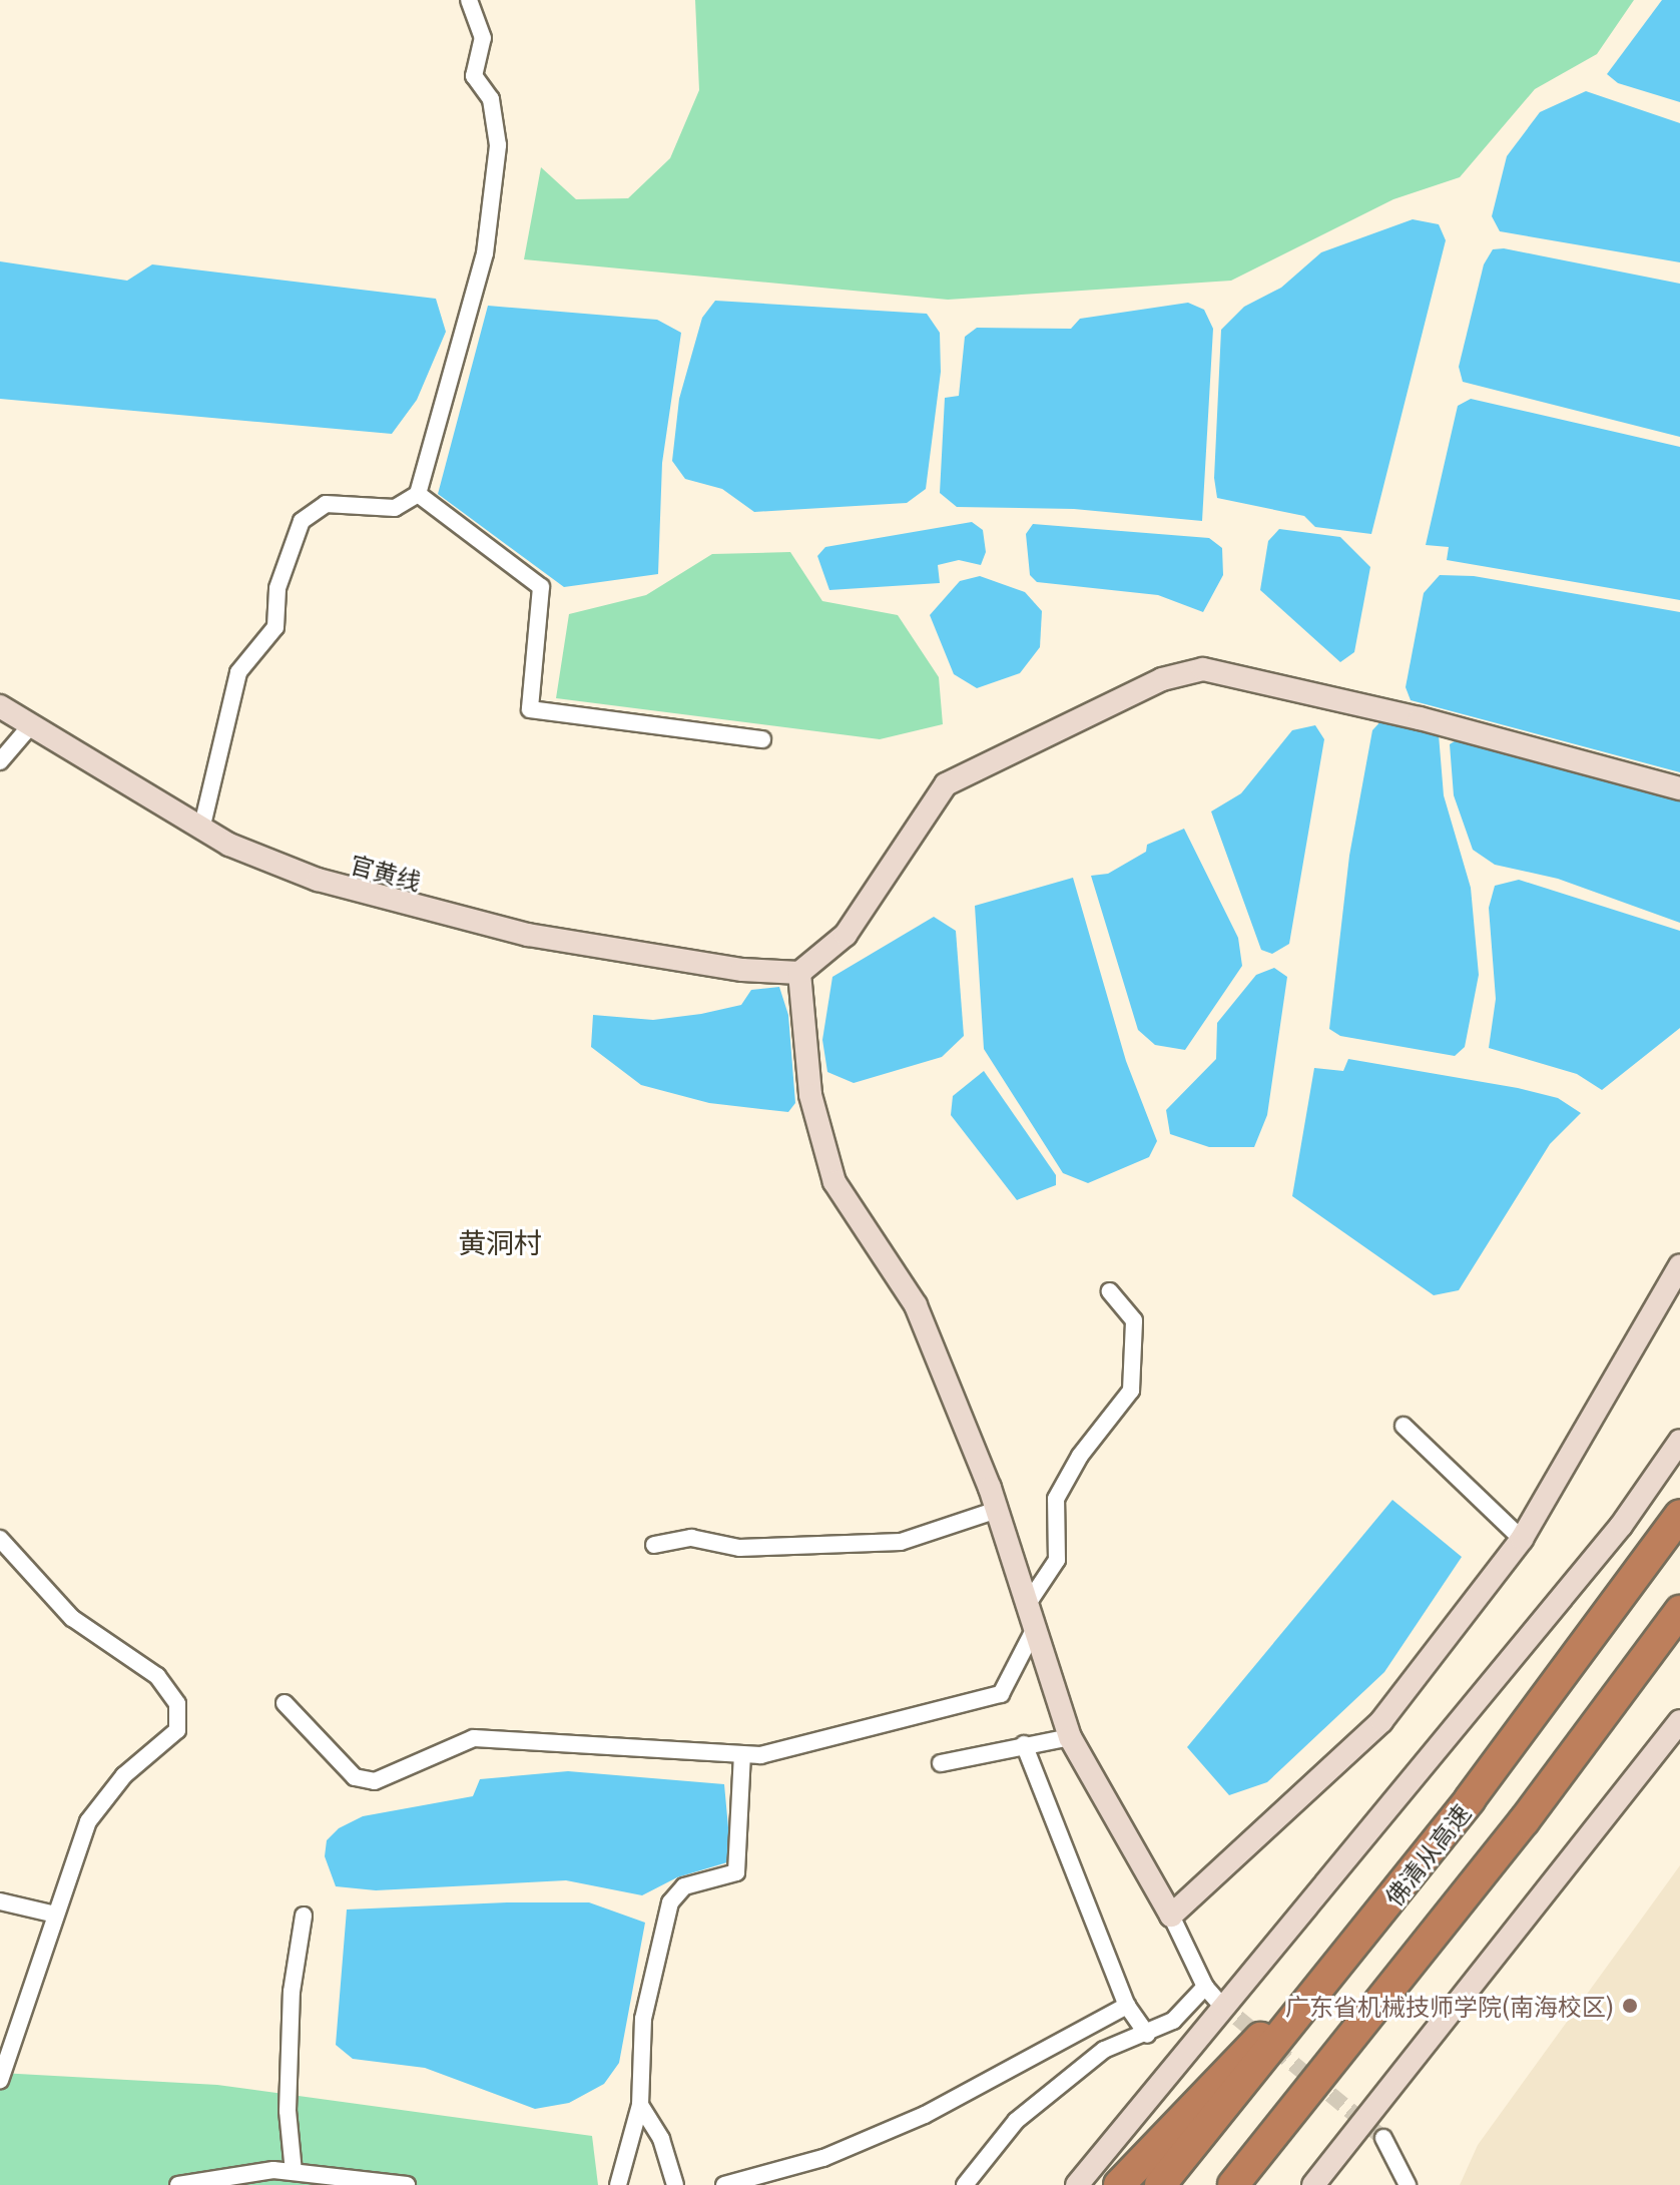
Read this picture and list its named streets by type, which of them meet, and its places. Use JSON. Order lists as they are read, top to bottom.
{
  "streets": {
    "highway": ["佛清从高速"],
    "street": ["官黄线"]
  },
  "districts": ["黄洞村"],
  "places": ["广东省机械技师学院(南海校区)"]
}
